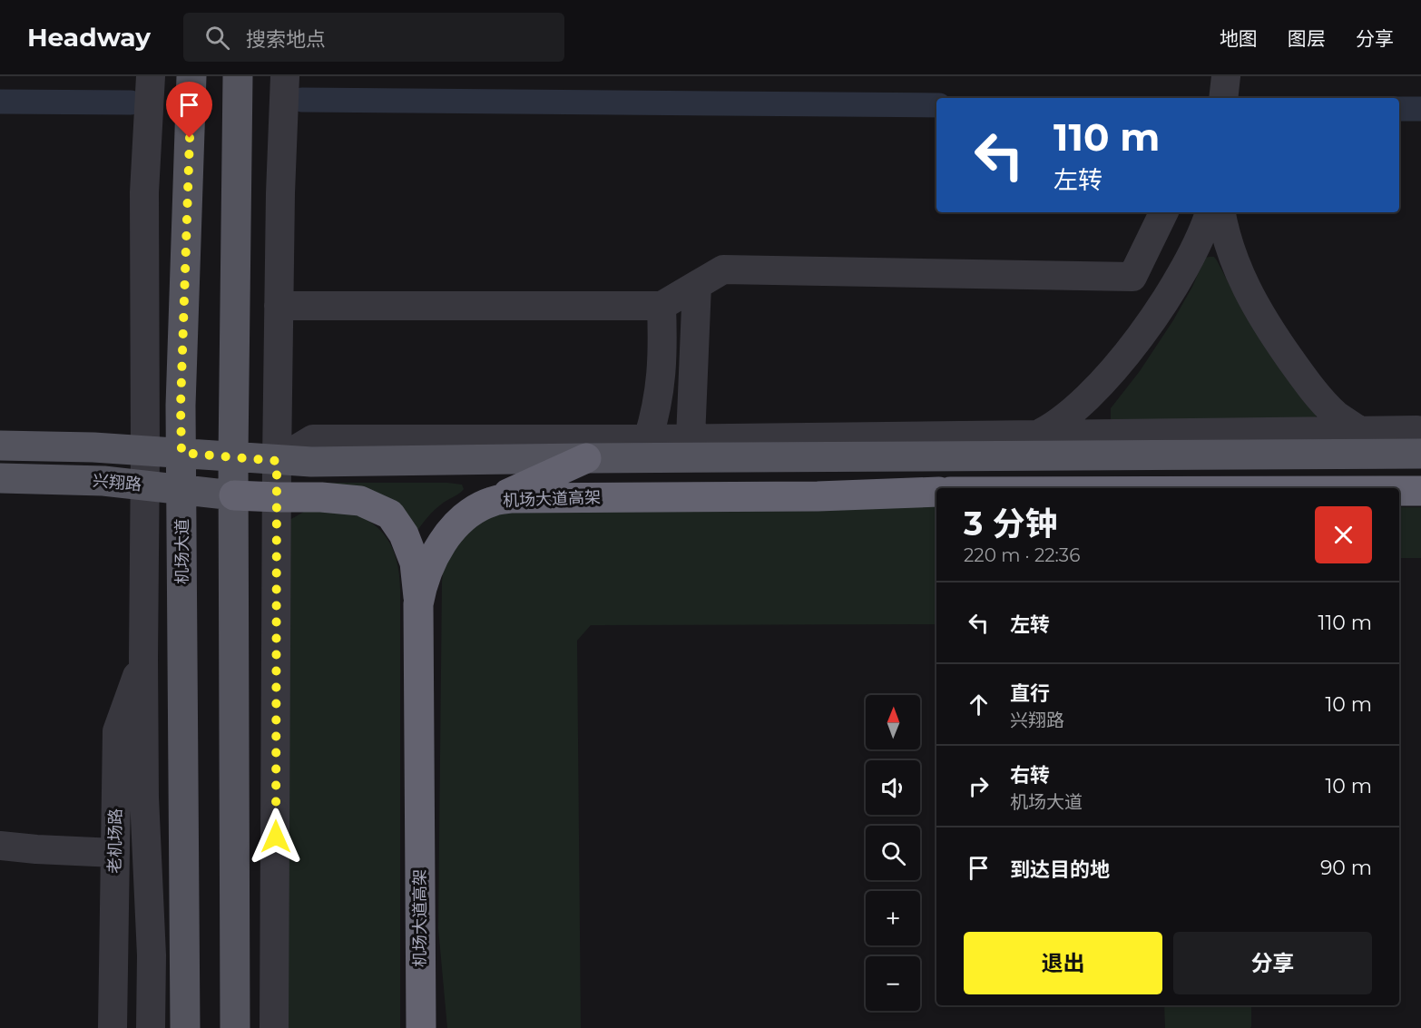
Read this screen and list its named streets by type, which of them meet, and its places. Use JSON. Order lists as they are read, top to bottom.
{
  "streets": {
    "highway": ["机场大道高架"],
    "main road": ["兴翔路", "机场大道"],
    "street": ["老机场路"]
  },
  "crossings": [
    ["兴翔路", "机场大道"]
  ],
  "north": "top",
  "page": {
    "header": "Headway",
    "search": "搜索地点",
    "nav": ["地图", "图层", "分享"],
    "turn": ["110 m", "左转"],
    "heading": ["3 分钟", "220 m · 22:36"],
    "list": [
      {
        "name": "左转",
        "value": "110 m"
      },
      {
        "name": "直行",
        "note": "兴翔路",
        "value": "10 m"
      },
      {
        "name": "右转",
        "note": "机场大道",
        "value": "10 m"
      },
      {
        "name": "到达目的地",
        "value": "90 m"
      }
    ],
    "map_buttons": ["+", "−"],
    "buttons": ["退出", "分享"]
  }
}
